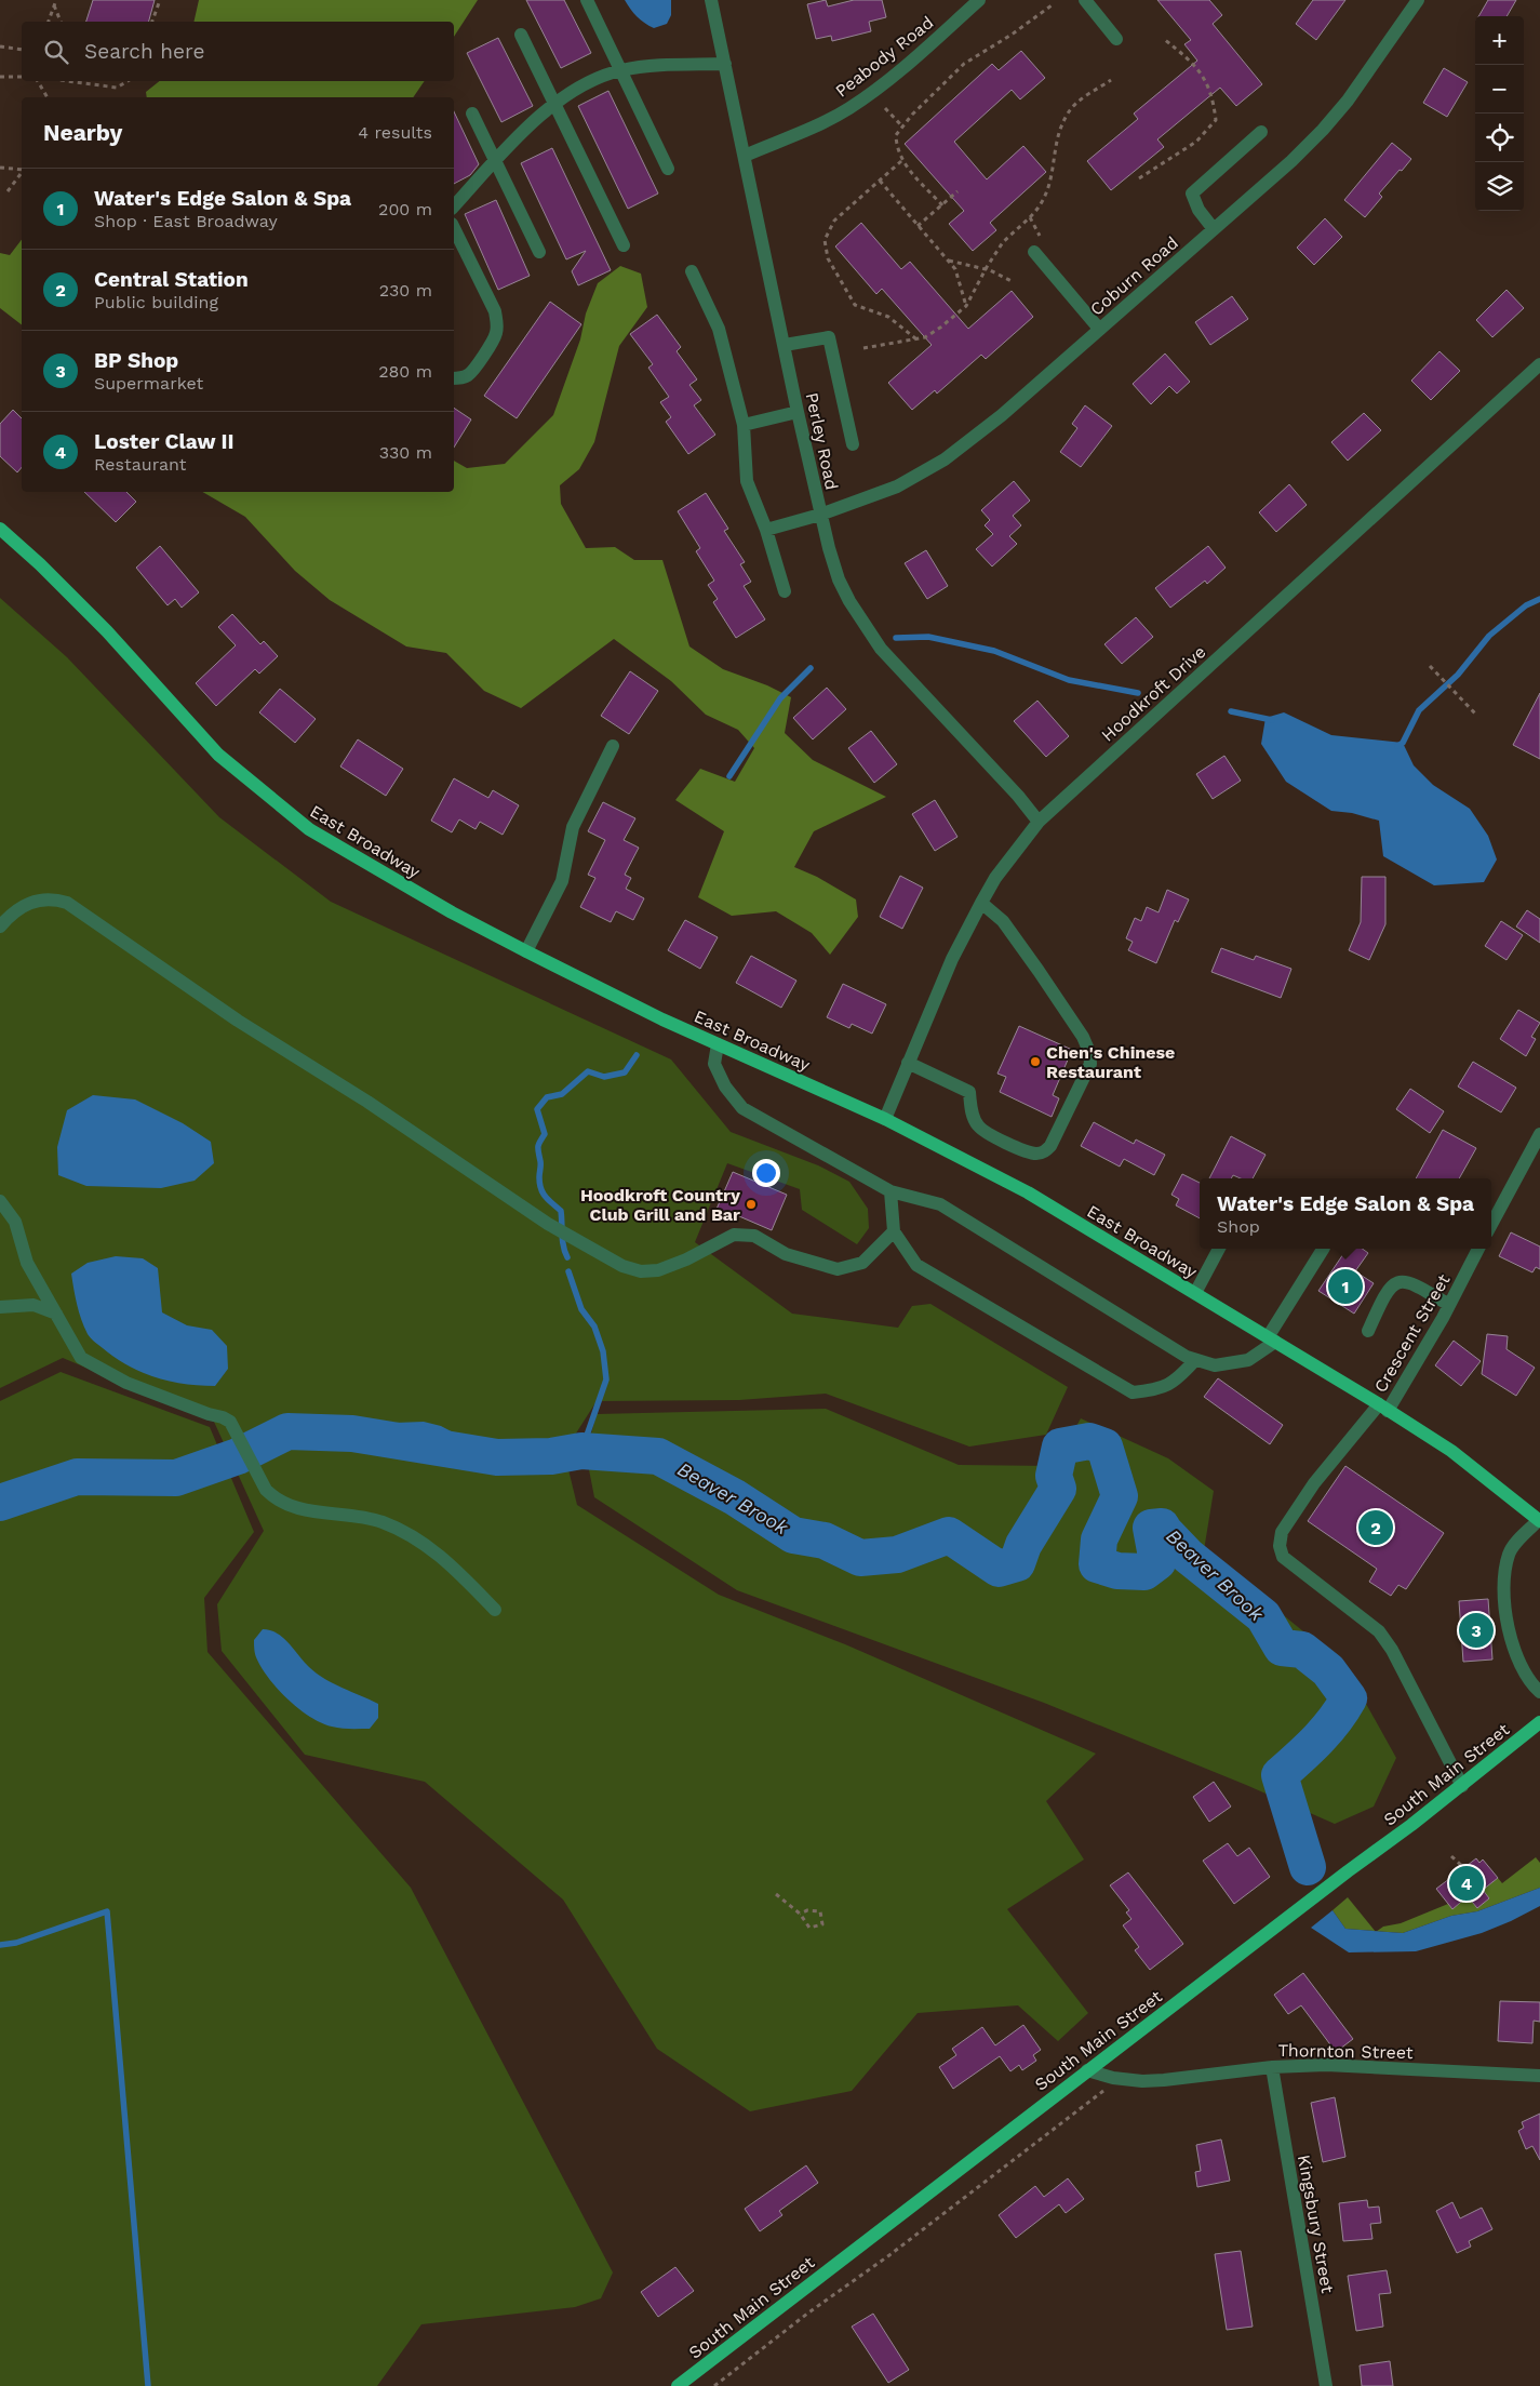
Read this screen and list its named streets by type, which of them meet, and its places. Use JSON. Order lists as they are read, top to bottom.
{
  "streets": {
    "main road": ["East Broadway", "South Main Street"],
    "street": [
      "Peabody Road",
      "Coburn Road",
      "Perley Road",
      "Hoodkroft Drive",
      "Crescent Street",
      "Thornton Street",
      "Kingsbury Street"
    ]
  },
  "crossings": [
    ["Peabody Road", "Perley Road"],
    ["Coburn Road", "Perley Road"],
    ["Perley Road", "Hoodkroft Drive"],
    ["Hoodkroft Drive", "East Broadway"],
    ["East Broadway", "Crescent Street"],
    ["Crescent Street", "South Main Street"],
    ["South Main Street", "Thornton Street"],
    ["Thornton Street", "Kingsbury Street"]
  ],
  "water": ["Beaver Brook"],
  "places": ["Chen's Chinese Restaurant", "Hoodkroft Country Club Grill and Bar"],
  "page": {
    "map_buttons": ["+", "−"],
    "search": "Search here",
    "heading": ["Nearby", "4 results"],
    "list": [
      {
        "mark": "1",
        "name": "Water's Edge Salon & Spa",
        "note": "Shop · East Broadway",
        "value": "200 m"
      },
      {
        "mark": "2",
        "name": "Central Station",
        "note": "Public building",
        "value": "230 m"
      },
      {
        "mark": "3",
        "name": "BP Shop",
        "note": "Supermarket",
        "value": "280 m"
      },
      {
        "mark": "4",
        "name": "Loster Claw II",
        "note": "Restaurant",
        "value": "330 m"
      }
    ],
    "popup": ["Water's Edge Salon & Spa", "Shop"],
    "pins": [
      "1",
      "2",
      "3",
      "4"
    ]
  }
}
